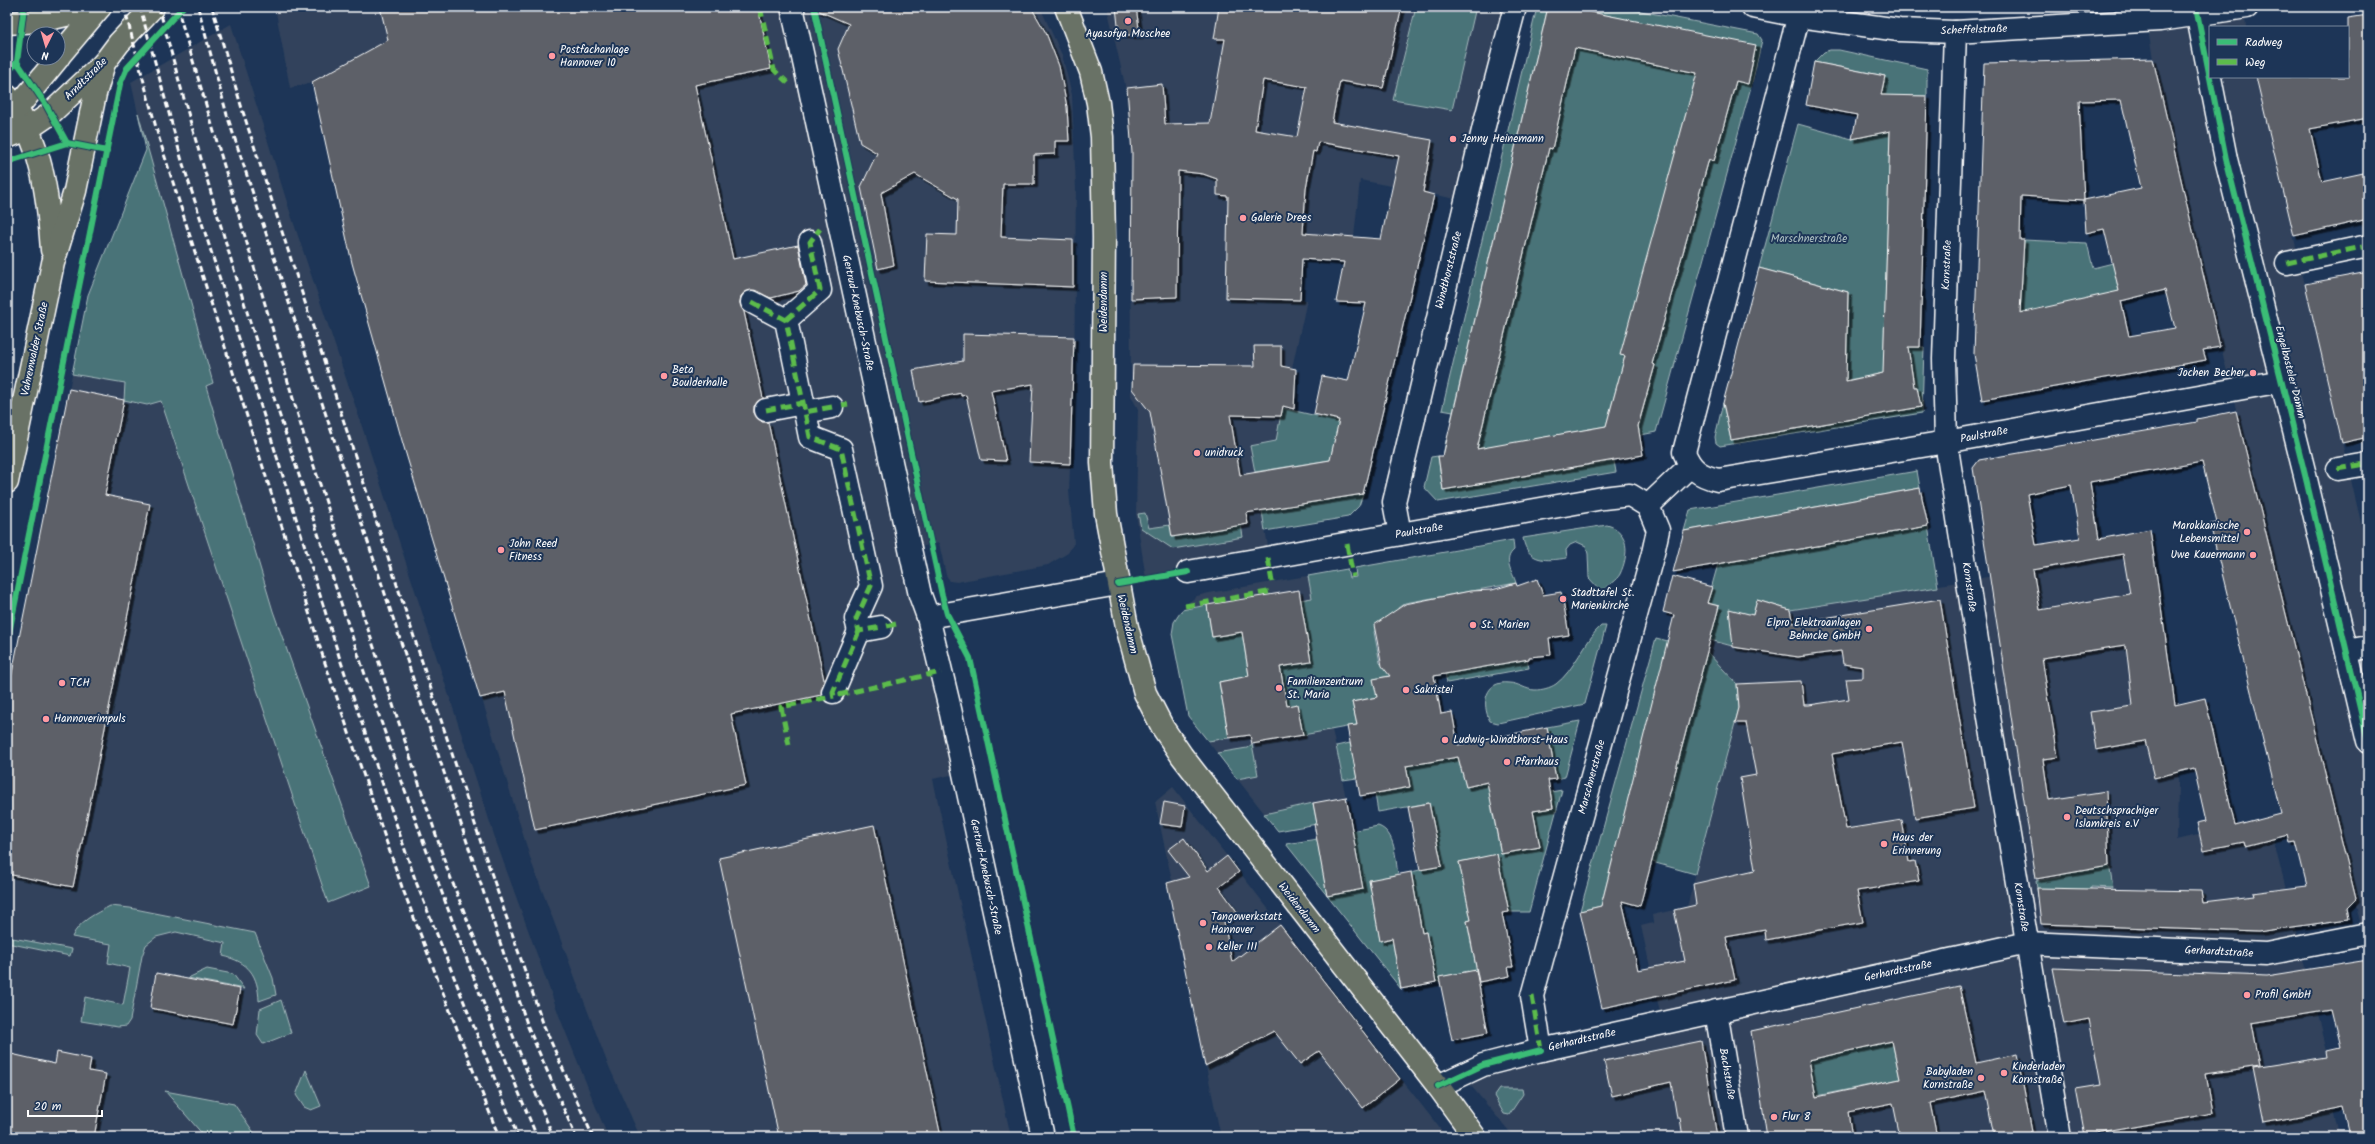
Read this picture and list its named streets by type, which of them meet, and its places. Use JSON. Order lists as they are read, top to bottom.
{
  "streets": {
    "main road": ["Arndtstraße", "Weidendamm", "Vahrenwalder Straße"],
    "street": [
      "Scheffelstraße",
      "Kornstraße",
      "Windthorststraße",
      "Gertrud-Knebusch-Straße",
      "Engelbosteler Damm",
      "Paulstraße",
      "Marschnerstraße",
      "Gerhardtstraße",
      "Bachstraße"
    ]
  },
  "crossings": [
    ["Scheffelstraße", "Kornstraße"],
    ["Scheffelstraße", "Engelbosteler Damm"],
    ["Arndtstraße", "Vahrenwalder Straße"],
    ["Kornstraße", "Paulstraße"],
    ["Kornstraße", "Gerhardtstraße"],
    ["Windthorststraße", "Paulstraße"],
    ["Weidendamm", "Gerhardtstraße"],
    ["Engelbosteler Damm", "Paulstraße"],
    ["Paulstraße", "Marschnerstraße"],
    ["Marschnerstraße", "Gerhardtstraße"],
    ["Gerhardtstraße", "Bachstraße"]
  ],
  "parks": ["Marschnerstraße"],
  "places": [
    "Ayasofya Moschee",
    "Postfachanlage Hannover 10",
    "Jenny Heinemann",
    "Galerie Drees",
    "Jochen Becher",
    "Beta Boulderhalle",
    "unidruck",
    "Marokkanische Lebensmittel",
    "John Reed Fitness",
    "Uwe Kauermann",
    "Stadttafel St. Marienkirche",
    "St. Marien",
    "Elpro Elektroanlagen Behncke GmbH",
    "TCH",
    "Familienzentrum St. Maria",
    "Sakristei",
    "Hannoverimpuls",
    "Ludwig-Windthorst-Haus",
    "Pfarrhaus",
    "Deutschsprachiger Islamkreis e.V",
    "Haus der Erinnerung",
    "Tangowerkstatt Hannover",
    "Keller III",
    "Profil GmbH",
    "Kinderladen Kornstraße",
    "Babyladen Kornstraße",
    "Flur 8"
  ],
  "legend": ["Radweg", "Weg"],
  "scale_bar": "20 m",
  "north": "bottom"
}
